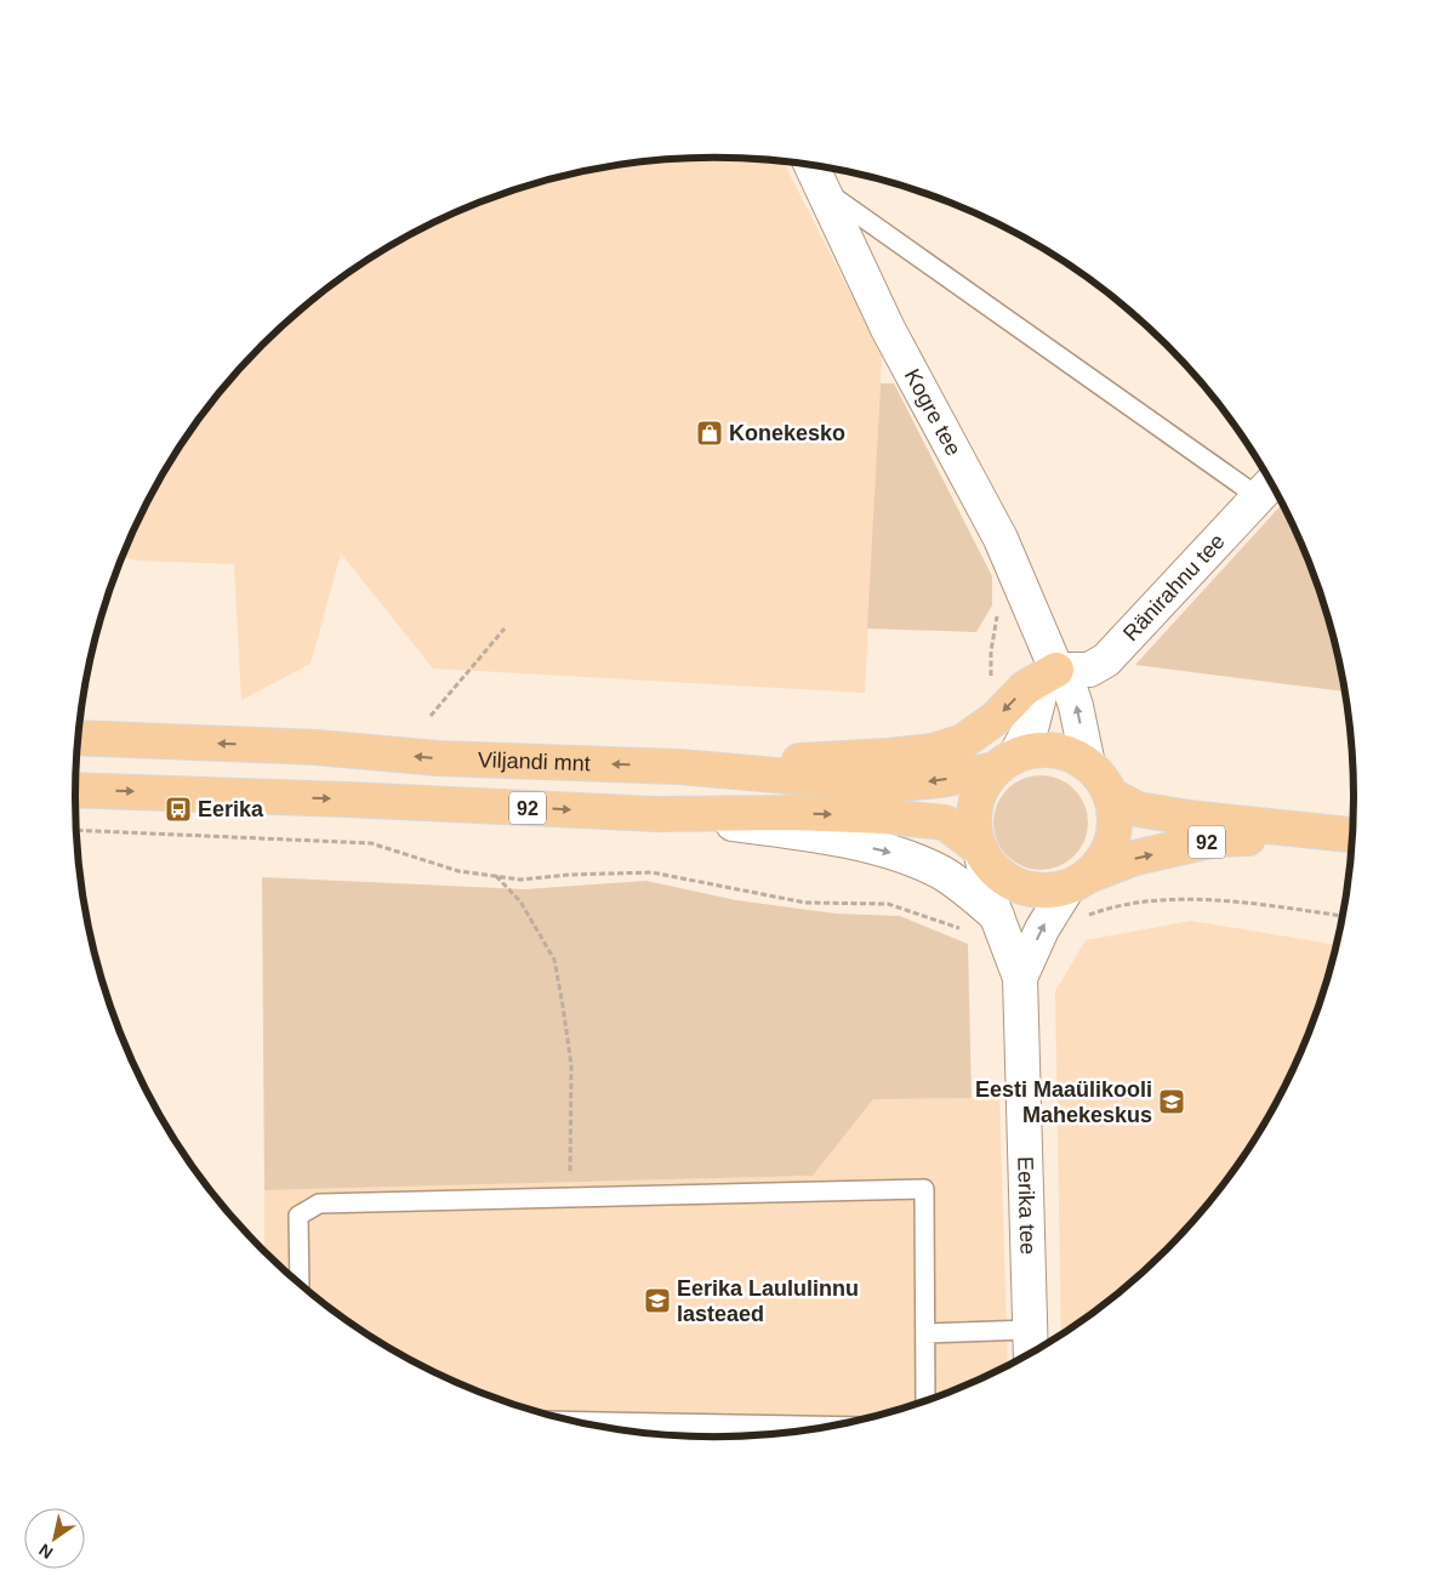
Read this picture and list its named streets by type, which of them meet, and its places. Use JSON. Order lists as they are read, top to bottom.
{
  "streets": {
    "main road": ["Viljandi mnt", "92"],
    "street": ["Kogre tee", "Ränirahnu tee", "Eerika tee"]
  },
  "crossings": [
    ["Kogre tee", "Ränirahnu tee"],
    ["Kogre tee", "Viljandi mnt"],
    ["Kogre tee", "92"],
    ["Kogre tee", "Eerika tee"],
    ["Viljandi mnt", "92"],
    ["Viljandi mnt", "Eerika tee"],
    ["92", "Eerika tee"]
  ],
  "places": {
    "shop": ["Konekesko"],
    "bus stop": ["Eerika"],
    "school or university": ["Eesti Maaülikooli Mahekeskus", "Eerika Laululinnu lasteaed"]
  },
  "north": "bottom left"
}
